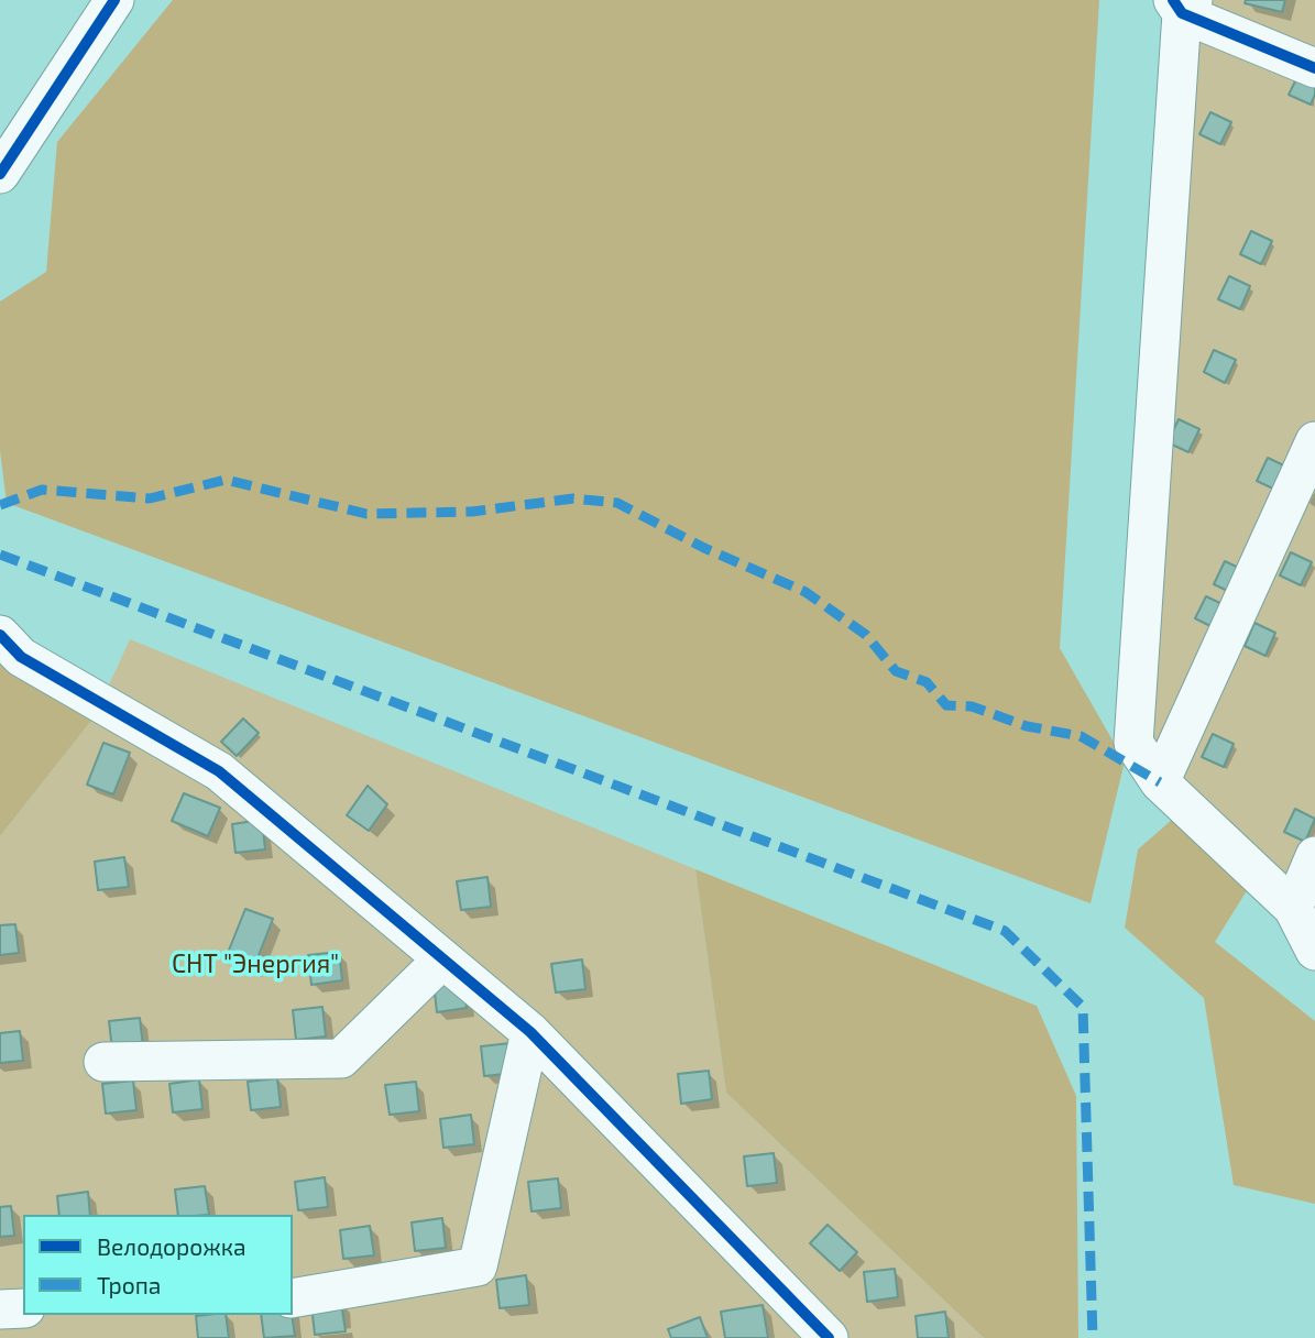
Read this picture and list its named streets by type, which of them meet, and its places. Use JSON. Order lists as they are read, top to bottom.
{
  "parks": ["СНТ \"Энергия\""],
  "legend": ["Велодорожка", "Тропа"]
}
